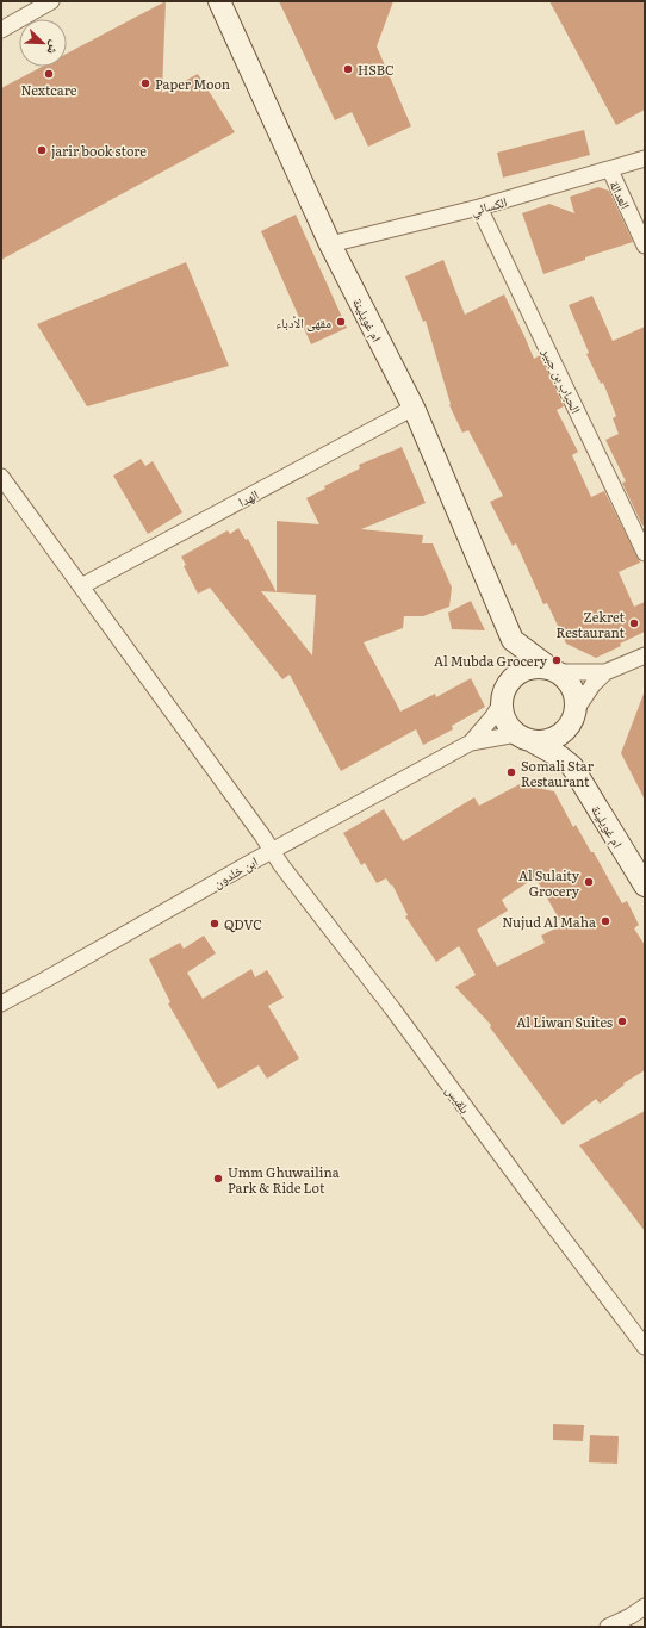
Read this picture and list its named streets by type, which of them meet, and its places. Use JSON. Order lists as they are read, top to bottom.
{
  "streets": {
    "street": [
      "العدالة",
      "الكسائي",
      "ام غويلينة",
      "الحباب بن جبير",
      "الهدا",
      "ابن خلدون",
      "بلقيس"
    ]
  },
  "crossings": [
    ["العدالة", "الكسائي"],
    ["الكسائي", "ام غويلينة"],
    ["الكسائي", "الحباب بن جبير"],
    ["ام غويلينة", "الهدا"],
    ["ام غويلينة", "ابن خلدون"],
    ["الهدا", "بلقيس"],
    ["ابن خلدون", "بلقيس"]
  ],
  "places": [
    "HSBC",
    "Nextcare",
    "Paper Moon",
    "jarir book store",
    "مقهى الأدباء",
    "Zekret Restaurant",
    "Al Mubda Grocery",
    "Somali Star Restaurant",
    "Al Sulaity Grocery",
    "Nujud Al Maha",
    "QDVC",
    "Al Liwan Suites",
    "Umm Ghuwailina Park & Ride Lot"
  ],
  "north": "bottom right"
}
